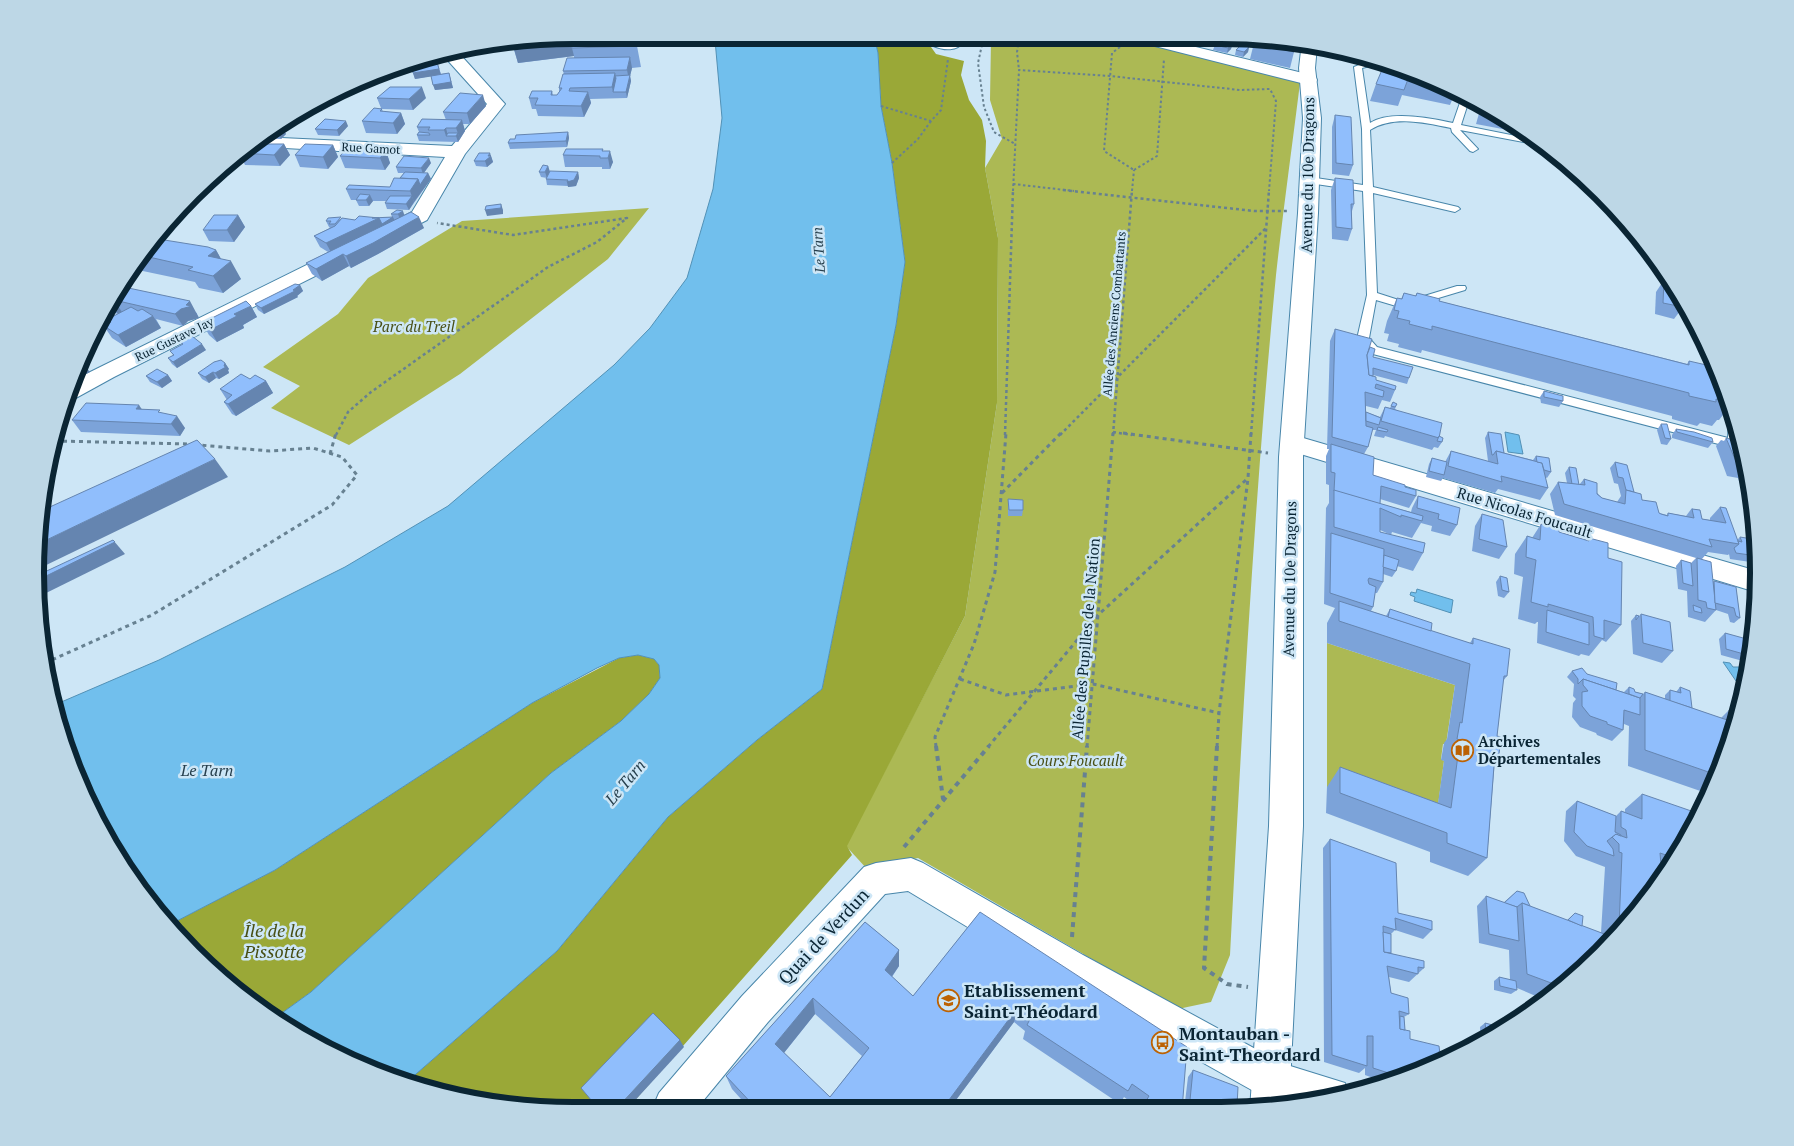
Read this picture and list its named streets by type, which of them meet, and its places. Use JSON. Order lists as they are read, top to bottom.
{
  "streets": {
    "main road": [
      "Rue Gamot",
      "Avenue du 10e Dragons",
      "Rue Gustave Jay",
      "Rue Nicolas Foucault",
      "Quai de Verdun"
    ],
    "path": ["Allée des Anciens Combattants", "Allée des Pupilles de la Nation"]
  },
  "crossings": [
    ["Rue Gamot", "Rue Gustave Jay"],
    ["Avenue du 10e Dragons", "Rue Nicolas Foucault"],
    ["Avenue du 10e Dragons", "Quai de Verdun"],
    ["Allée des Anciens Combattants", "Allée des Pupilles de la Nation"],
    ["Allée des Pupilles de la Nation", "Quai de Verdun"]
  ],
  "water": ["Le Tarn"],
  "parks": ["Parc du Treil", "Cours Foucault", "Île de la Pissotte"],
  "places": {
    "library": ["Archives Départementales"],
    "school or university": ["Etablissement Saint-Théodard"],
    "bus stop": ["Montauban - Saint-Theordard"]
  }
}
